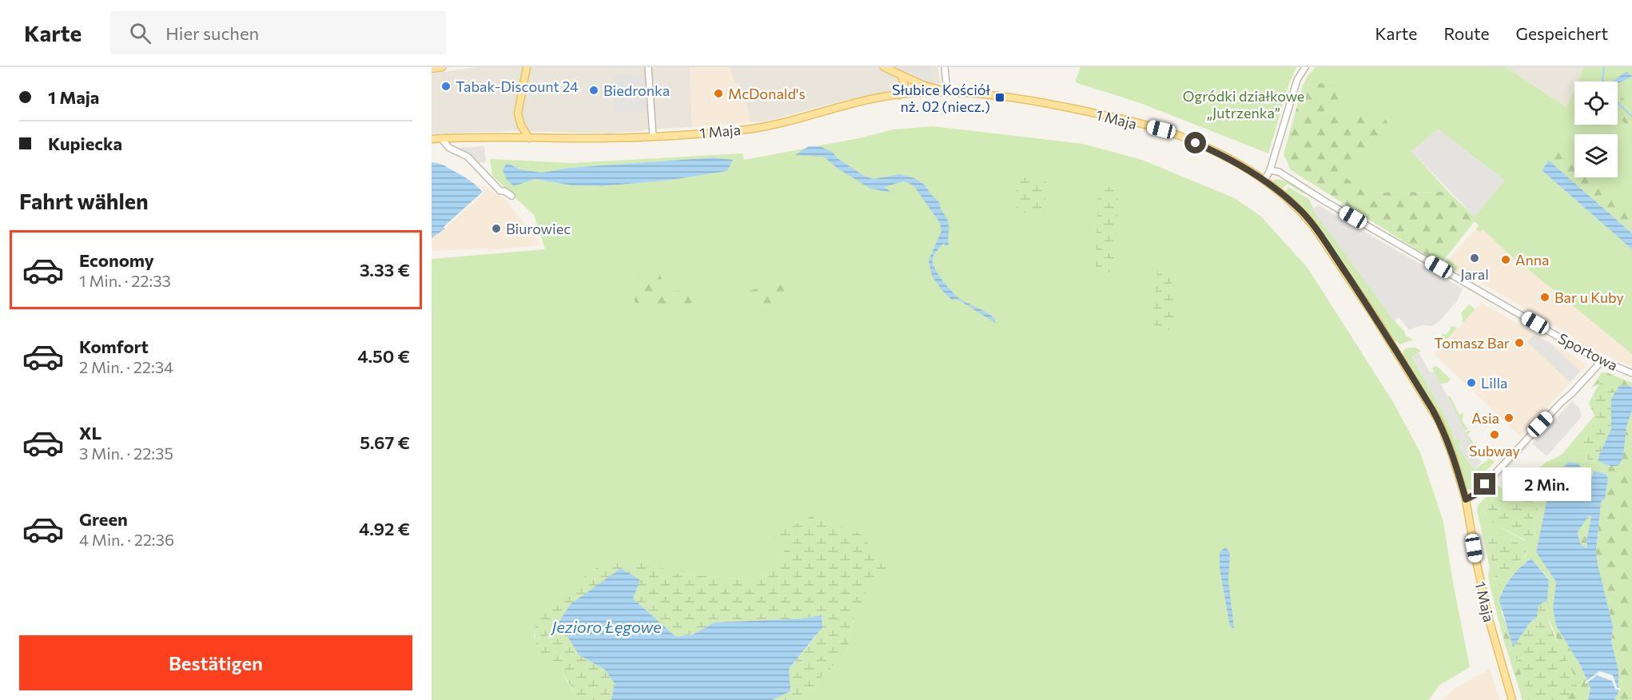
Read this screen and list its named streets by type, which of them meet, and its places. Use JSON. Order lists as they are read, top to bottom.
{
  "streets": {
    "main road": ["1 Maja"],
    "street": ["Sportowa"]
  },
  "water": ["Jezioro Łęgowe"],
  "parks": ["Ogródki działkowe „Jutrzenka”"],
  "places": {
    "other": [
      "Tabak-Discount 24",
      "Biedronka",
      "McDonald's",
      "Biurowiec",
      "Jaral",
      "Anna",
      "Bar u Kuby",
      "Tomasz Bar",
      "Lilla",
      "Asia",
      "Subway"
    ],
    "transit": ["Słubice Kościół nż. 02 (niecz.)"]
  },
  "page": {
    "header": "Karte",
    "search": "Hier suchen",
    "nav": ["Karte", "Route", "Gespeichert"],
    "banner": ["1 Maja", "Kupiecka"],
    "heading": "Fahrt wählen",
    "list": [
      {
        "name": "Economy",
        "note": "1 Min. · 22:33",
        "value": "3.33 €"
      },
      {
        "name": "Komfort",
        "note": "2 Min. · 22:34",
        "value": "4.50 €"
      },
      {
        "name": "XL",
        "note": "3 Min. · 22:35",
        "value": "5.67 €"
      },
      {
        "name": "Green",
        "note": "4 Min. · 22:36",
        "value": "4.92 €"
      }
    ],
    "bubble": "2 Min.",
    "buttons": "Bestätigen"
  }
}
